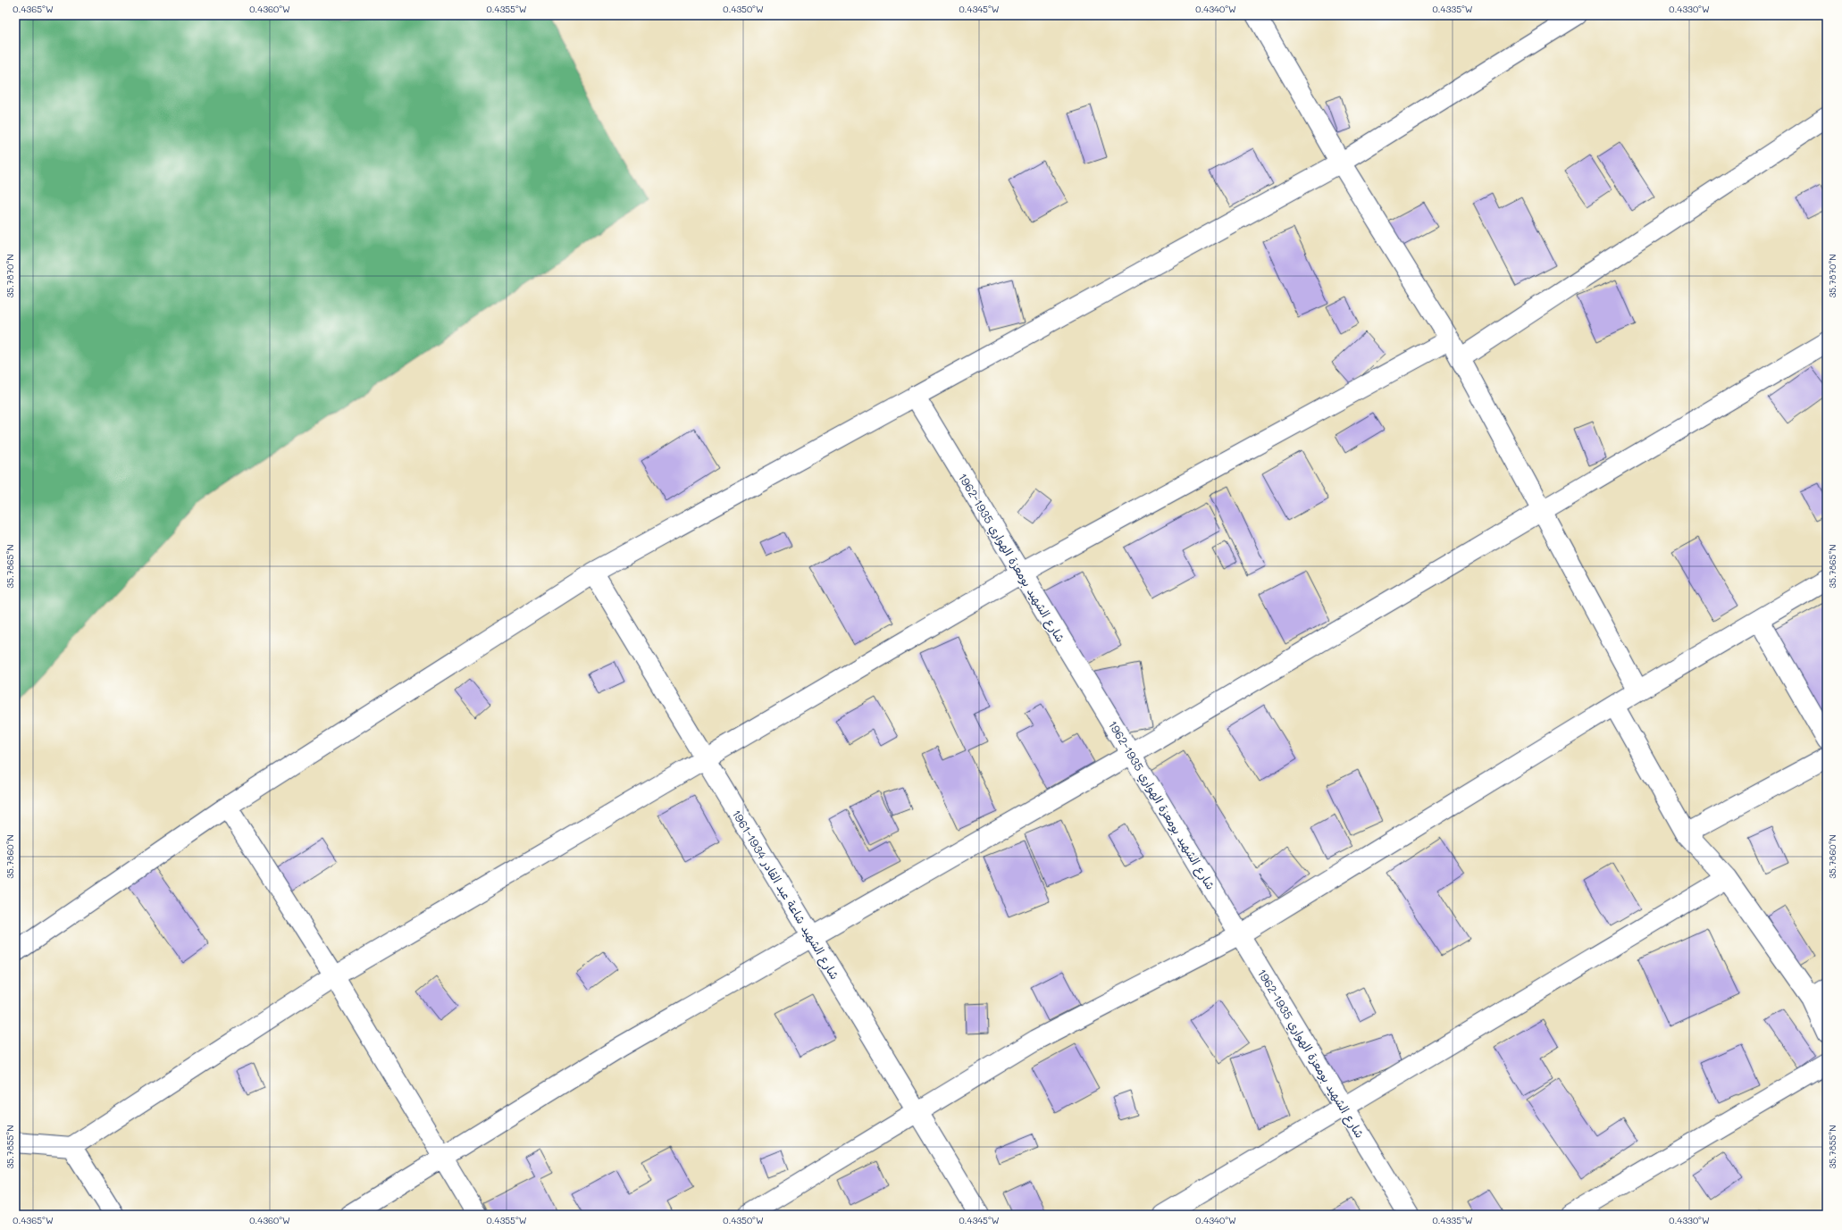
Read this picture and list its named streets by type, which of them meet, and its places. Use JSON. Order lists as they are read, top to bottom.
{
  "streets": {
    "street": ["شارع الشهيد بومعزة الهواري 1935-1962", "شارع الشهيد شاعة عبد القادر 1934-1961"]
  },
  "coordinates": [
    "0.4365°W",
    "0.4360°W",
    "0.4355°W",
    "0.4350°W",
    "0.4345°W",
    "0.4340°W",
    "0.4335°W",
    "0.4330°W",
    "35.7870°N",
    "35.7865°N",
    "35.7860°N",
    "35.7855°N"
  ]
}
